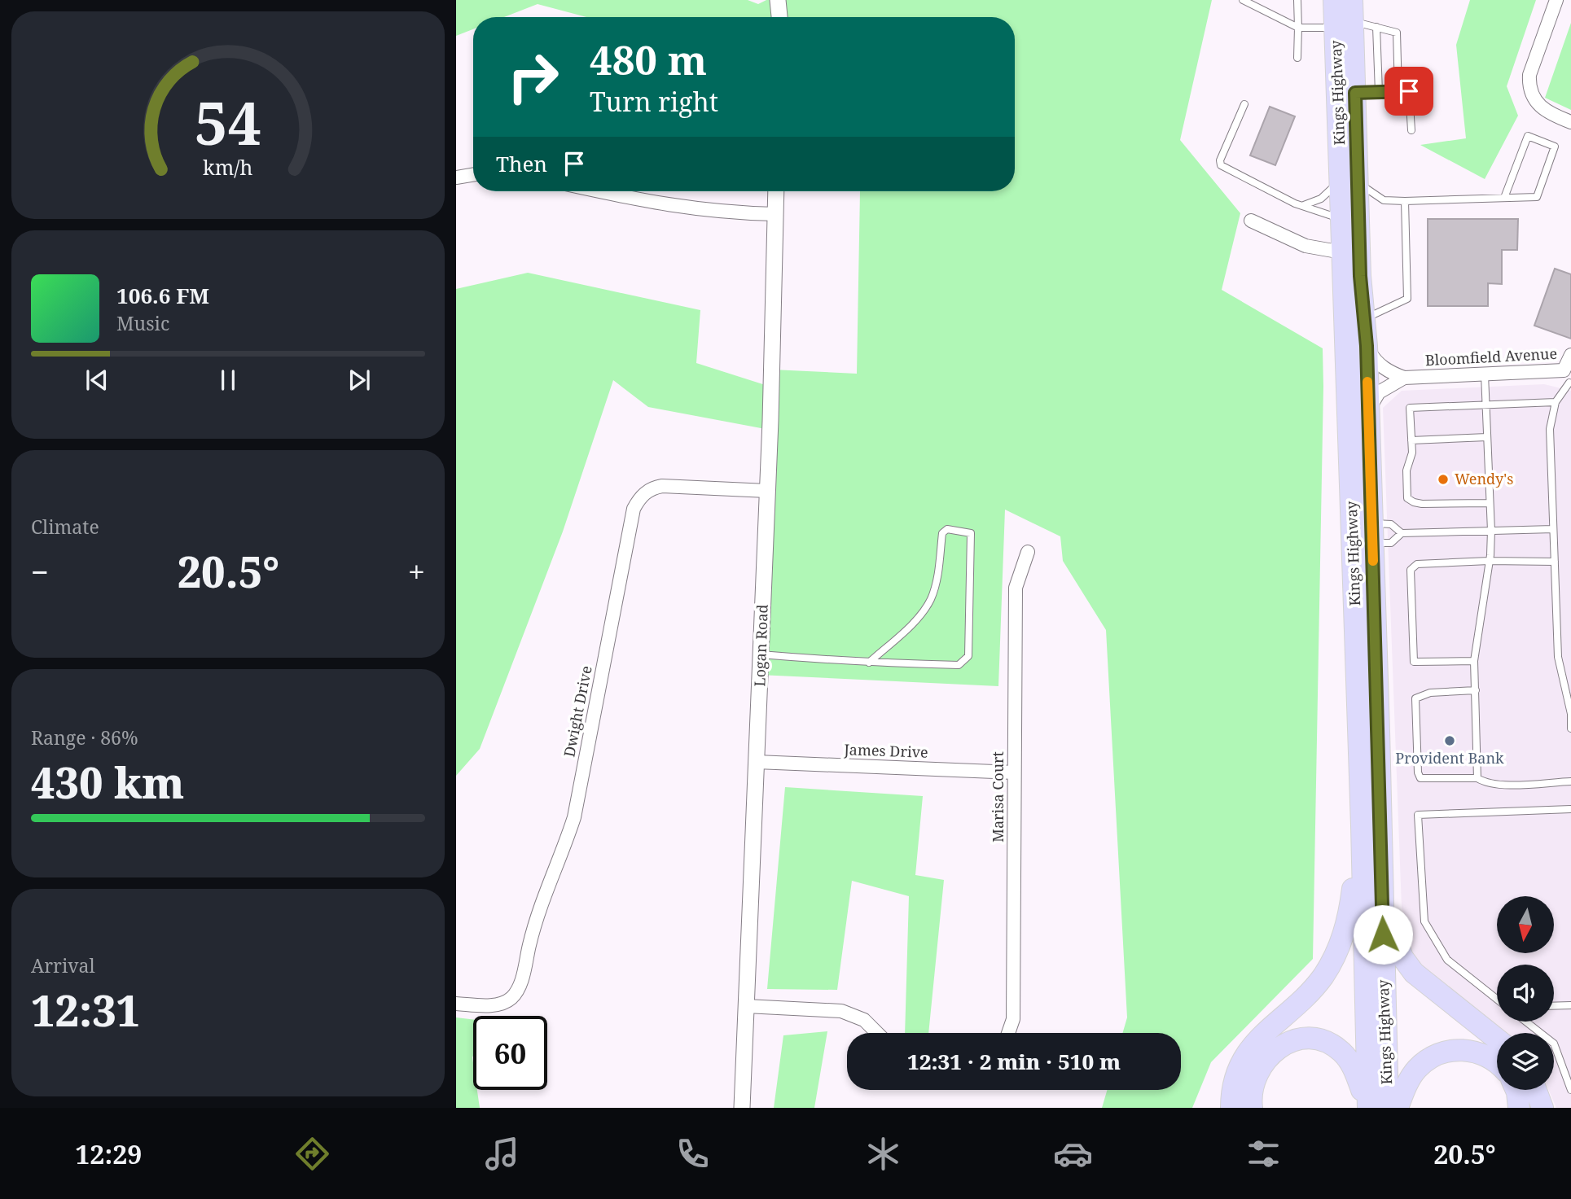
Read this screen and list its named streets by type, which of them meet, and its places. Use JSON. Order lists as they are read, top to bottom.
{
  "streets": {
    "main road": ["Kings Highway"],
    "street": [
      "Bloomfield Avenue",
      "Logan Road",
      "Dwight Drive",
      "James Drive",
      "Marisa Court"
    ]
  },
  "crossings": [
    ["Kings Highway", "Bloomfield Avenue"],
    ["Logan Road", "Dwight Drive"],
    ["Logan Road", "James Drive"],
    ["James Drive", "Marisa Court"]
  ],
  "places": ["Wendy's", "Provident Bank"],
  "north": "bottom",
  "page": {
    "turn": ["480 m", "Turn right"],
    "then": "Then",
    "song": ["106.6 FM", "Music"],
    "tile": [
      "Climate",
      ["Range · 86%", "430 km"],
      ["Arrival", "12:31"]
    ],
    "heat": ["−", "20.5°", "+"],
    "limit": "60",
    "trip": "12:31 · 2 min · 510 m",
    "tabs": ["12:29", "20.5°"],
    "gauge": ["54", "km/h"]
  }
}
